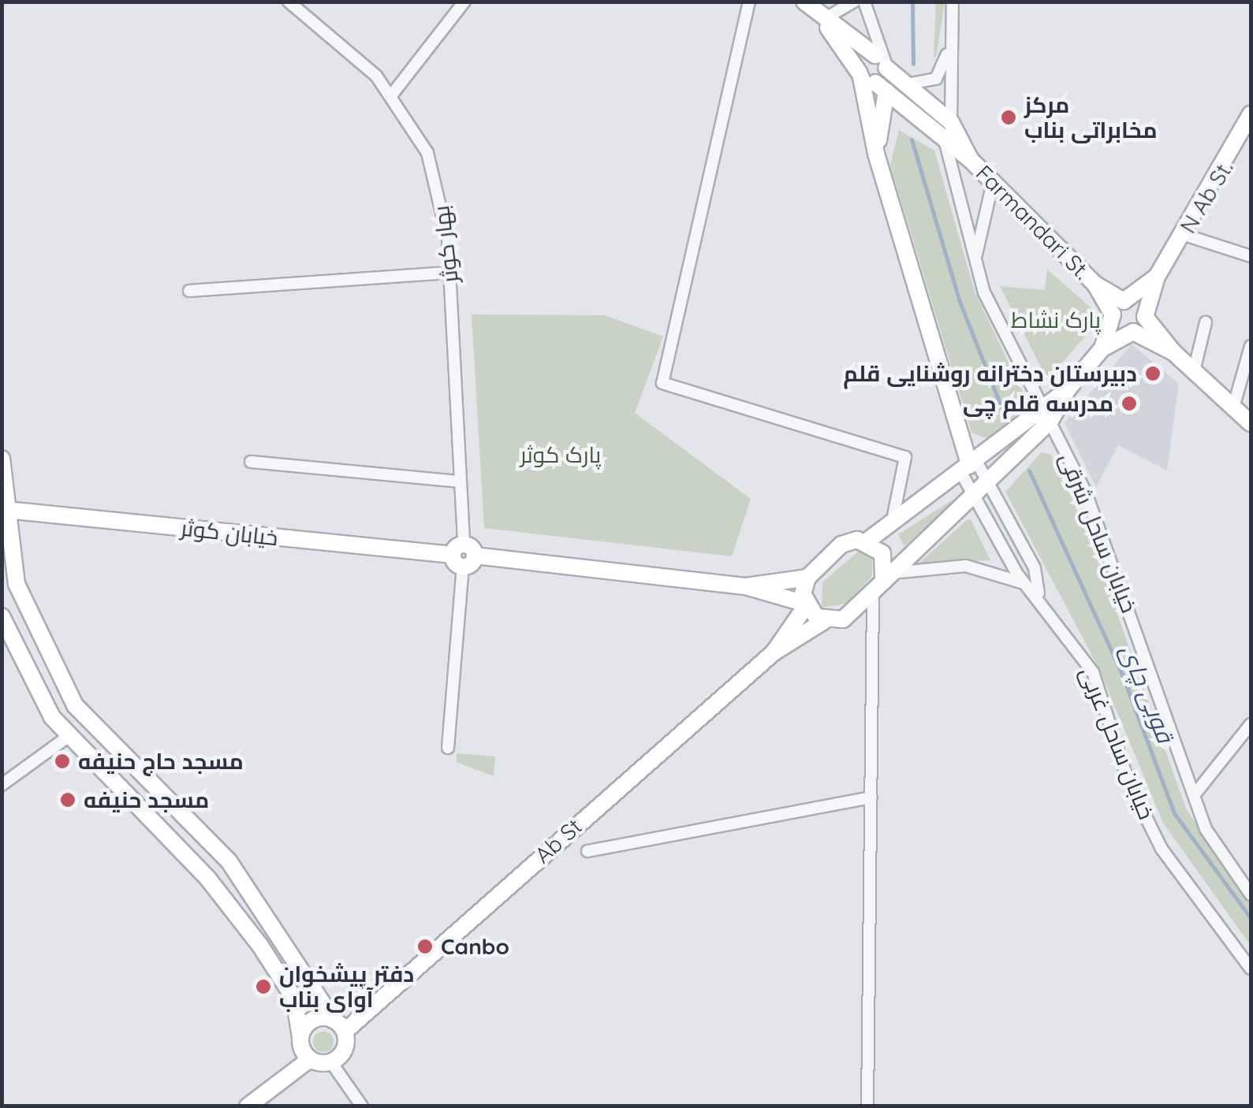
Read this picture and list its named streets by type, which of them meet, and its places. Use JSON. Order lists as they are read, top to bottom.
{
  "streets": {
    "main road": [
      "N Ab St.",
      "Farmandari St.",
      "خیابان کوثر",
      "Ab St"
    ],
    "street": ["بهار کوثر", "خیابان ساحل شرقی", "خیابان ساحل غربی"]
  },
  "crossings": [
    ["N Ab St.", "Farmandari St."],
    ["بهار کوثر", "خیابان کوثر"]
  ],
  "water": ["قوبی چای"],
  "parks": ["پارک نشاط", "پارک کوثر"],
  "places": [
    "مرکز مخابراتی بناب",
    "دبیرستان دخترانه روشنایی قلم",
    "مدرسه قلم چی",
    "مسجد حاج حنیفه",
    "مسجد حنیفه",
    "Canbo",
    "دفتر پیشخوان آوای بناب"
  ]
}
